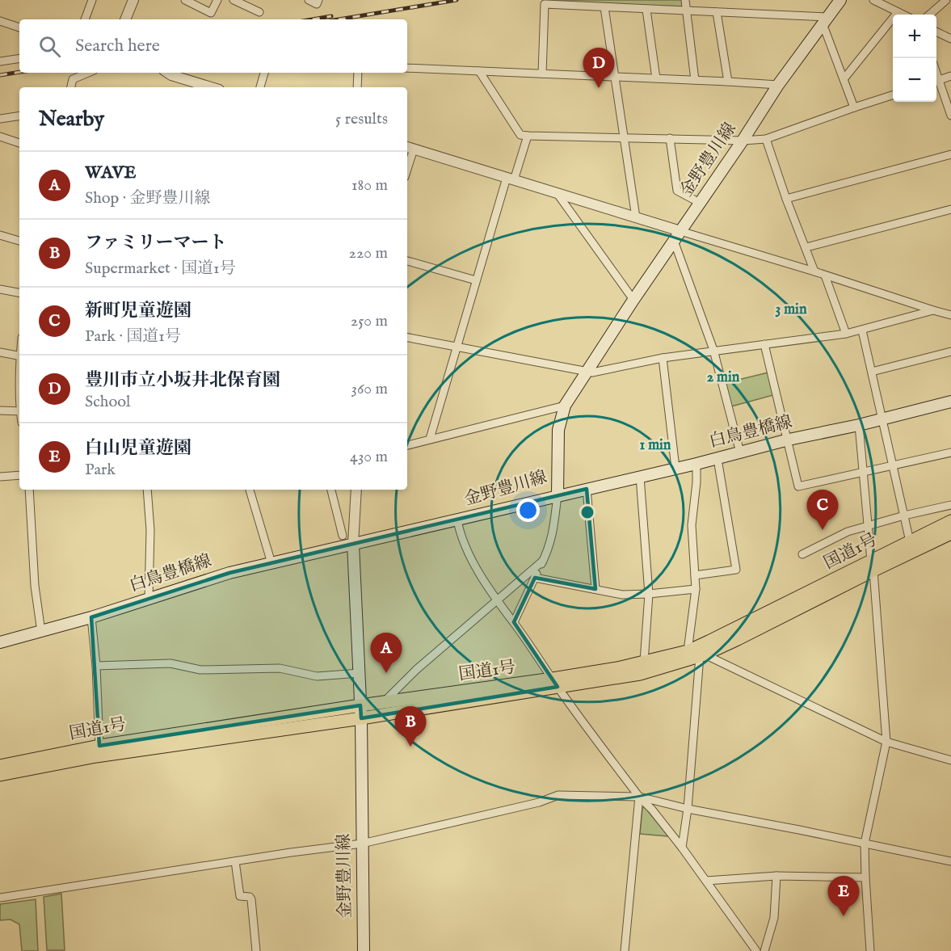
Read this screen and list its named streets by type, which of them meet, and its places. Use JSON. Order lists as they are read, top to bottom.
{
  "streets": {
    "highway": ["国道1号"],
    "main road": ["金野豊川線", "白鳥豊橋線"]
  },
  "crossings": [
    ["金野豊川線", "白鳥豊橋線"],
    ["金野豊川線", "国道1号"]
  ],
  "page": {
    "map_buttons": ["+", "−"],
    "search": "Search here",
    "pins": [
      "D",
      "C",
      "A",
      "B",
      "E"
    ],
    "heading": ["Nearby", "5 results"],
    "list": [
      {
        "mark": "A",
        "name": "WAVE",
        "note": "Shop · 金野豊川線",
        "value": "180 m"
      },
      {
        "mark": "B",
        "name": "ファミリーマート",
        "note": "Supermarket · 国道1号",
        "value": "220 m"
      },
      {
        "mark": "C",
        "name": "新町児童遊園",
        "note": "Park · 国道1号",
        "value": "250 m"
      },
      {
        "mark": "D",
        "name": "豊川市立小坂井北保育園",
        "note": "School",
        "value": "360 m"
      },
      {
        "mark": "E",
        "name": "白山児童遊園",
        "note": "Park",
        "value": "430 m"
      }
    ]
  },
  "rings": ["3 min", "2 min", "1 min"]
}
